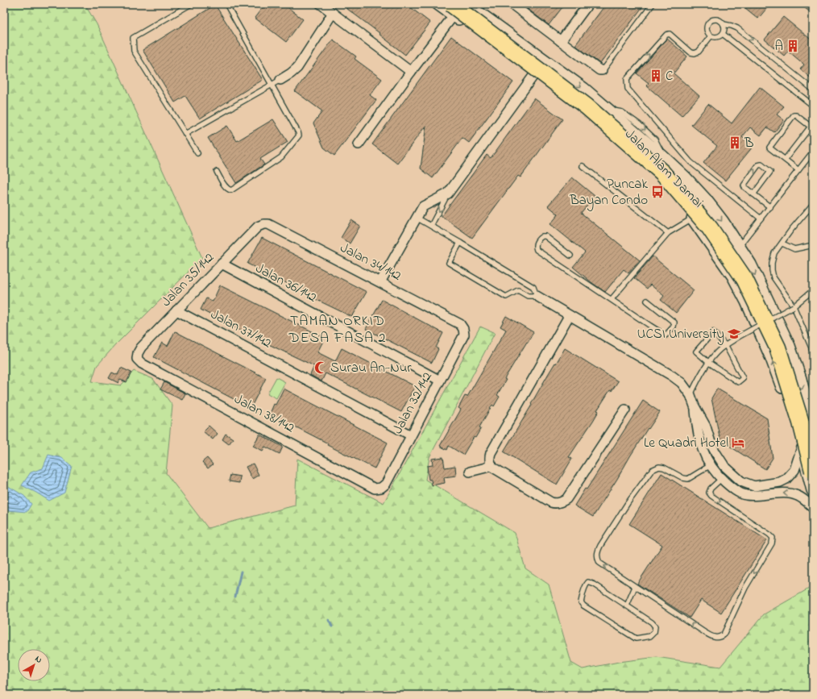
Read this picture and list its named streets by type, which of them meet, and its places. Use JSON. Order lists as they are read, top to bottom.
{
  "streets": {
    "main road": ["Jalan Alam Damai"],
    "street": [
      "Jalan 34/142",
      "Jalan 35/142",
      "Jalan 36/142",
      "Jalan 37/142",
      "Jalan 32/142",
      "Jalan 38/142"
    ]
  },
  "crossings": [
    ["Jalan 34/142", "Jalan 35/142"],
    ["Jalan 34/142", "Jalan 32/142"],
    ["Jalan 35/142", "Jalan 36/142"],
    ["Jalan 35/142", "Jalan 37/142"],
    ["Jalan 35/142", "Jalan 38/142"],
    ["Jalan 36/142", "Jalan 32/142"],
    ["Jalan 37/142", "Jalan 32/142"],
    ["Jalan 32/142", "Jalan 38/142"]
  ],
  "districts": ["TAMAN ORKID DESA FASA 2"],
  "places": {
    "building": ["A", "C", "B"],
    "bus stop": ["Puncak Bayan Condo"],
    "school or university": ["UCSI University"],
    "mosque": ["Surau An-Nur"],
    "hotel": ["Le Quadri Hotel"]
  },
  "north": "top right"
}
